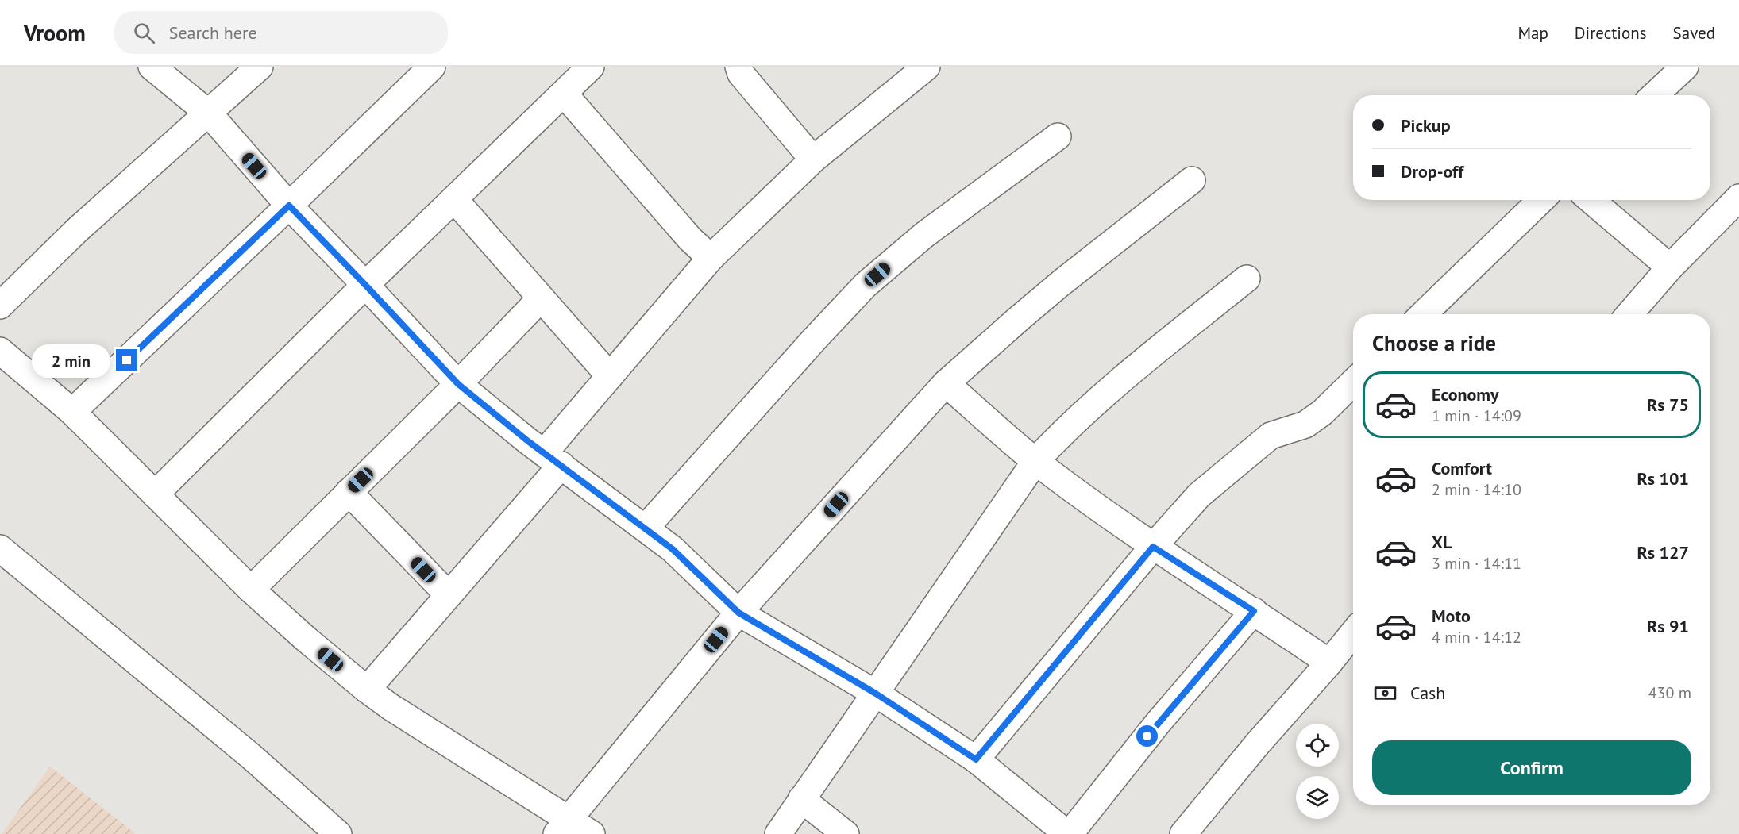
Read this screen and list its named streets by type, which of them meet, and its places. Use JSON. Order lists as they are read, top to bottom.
{
  "page": {
    "header": "Vroom",
    "search": "Search here",
    "nav": ["Map", "Directions", "Saved"],
    "banner": ["Pickup", "Drop-off"],
    "heading": "Choose a ride",
    "bubble": "2 min",
    "list": [
      {
        "name": "Economy",
        "note": "1 min · 14:09",
        "value": "Rs 75"
      },
      {
        "name": "Comfort",
        "note": "2 min · 14:10",
        "value": "Rs 101"
      },
      {
        "name": "XL",
        "note": "3 min · 14:11",
        "value": "Rs 127"
      },
      {
        "name": "Moto",
        "note": "4 min · 14:12",
        "value": "Rs 91"
      }
    ],
    "pay": ["Cash", "430 m"],
    "buttons": "Confirm"
  }
}
